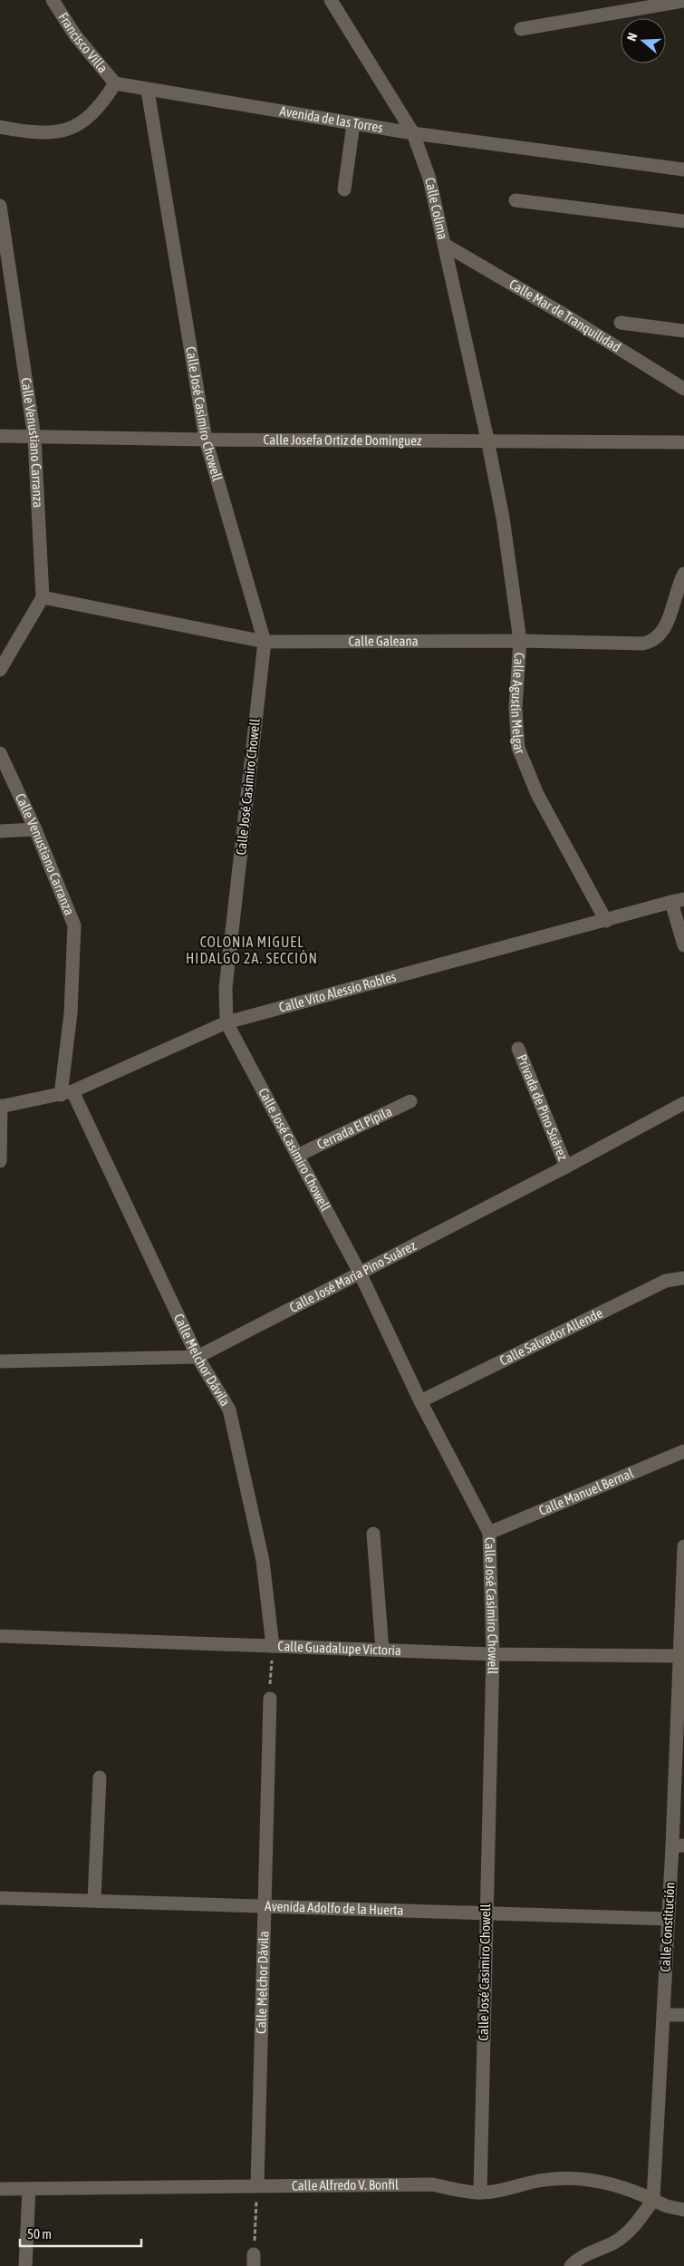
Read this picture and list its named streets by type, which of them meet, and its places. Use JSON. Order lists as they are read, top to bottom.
{
  "streets": {
    "street": [
      "Francisco Villa",
      "Avenida de las Torres",
      "Calle Colima",
      "Calle Mar de Tranquilidad",
      "Calle José Casimiro Chowell",
      "Calle Josefa Ortiz de Domínguez",
      "Calle Venustiano Carranza",
      "Calle Galeana",
      "Calle Agustín Melgar",
      "Calle Vito Alessio Robles",
      "Privada de Pino Suárez",
      "Cerrada El Pípila",
      "Calle José María Pino Suárez",
      "Calle Salvador Allende",
      "Calle Melchor Dávila",
      "Calle Manuel Bernal",
      "Calle Guadalupe Victoria",
      "Avenida Adolfo de la Huerta",
      "Calle Constitución",
      "Calle Alfredo V. Bonfil"
    ]
  },
  "crossings": [
    ["Francisco Villa", "Avenida de las Torres"],
    ["Avenida de las Torres", "Calle Colima"],
    ["Avenida de las Torres", "Calle José Casimiro Chowell"],
    ["Calle Colima", "Calle Mar de Tranquilidad"],
    ["Calle Colima", "Calle Josefa Ortiz de Domínguez"],
    ["Calle Colima", "Calle Agustín Melgar"],
    ["Calle José Casimiro Chowell", "Calle Josefa Ortiz de Domínguez"],
    ["Calle José Casimiro Chowell", "Calle Galeana"],
    ["Calle José Casimiro Chowell", "Calle Vito Alessio Robles"],
    ["Calle José Casimiro Chowell", "Cerrada El Pípila"],
    ["Calle José Casimiro Chowell", "Calle José María Pino Suárez"],
    ["Calle José Casimiro Chowell", "Calle Salvador Allende"],
    ["Calle José Casimiro Chowell", "Calle Manuel Bernal"],
    ["Calle José Casimiro Chowell", "Calle Guadalupe Victoria"],
    ["Calle José Casimiro Chowell", "Avenida Adolfo de la Huerta"],
    ["Calle José Casimiro Chowell", "Calle Alfredo V. Bonfil"],
    ["Calle Josefa Ortiz de Domínguez", "Calle Venustiano Carranza"],
    ["Calle Josefa Ortiz de Domínguez", "Calle Agustín Melgar"],
    ["Calle Venustiano Carranza", "Calle Galeana"],
    ["Calle Venustiano Carranza", "Calle Vito Alessio Robles"],
    ["Calle Venustiano Carranza", "Calle Melchor Dávila"],
    ["Calle Galeana", "Calle Agustín Melgar"],
    ["Calle Agustín Melgar", "Calle Vito Alessio Robles"],
    ["Calle Vito Alessio Robles", "Calle Melchor Dávila"],
    ["Privada de Pino Suárez", "Calle José María Pino Suárez"],
    ["Calle José María Pino Suárez", "Calle Melchor Dávila"],
    ["Calle Melchor Dávila", "Calle Guadalupe Victoria"],
    ["Calle Melchor Dávila", "Avenida Adolfo de la Huerta"],
    ["Calle Melchor Dávila", "Calle Alfredo V. Bonfil"],
    ["Calle Guadalupe Victoria", "Calle Constitución"],
    ["Avenida Adolfo de la Huerta", "Calle Constitución"],
    ["Calle Constitución", "Calle Alfredo V. Bonfil"]
  ],
  "districts": ["COLONIA MIGUEL HIDALGO 2A. SECCIÓN"],
  "scale_bar": "50 m",
  "north": "left"
}
